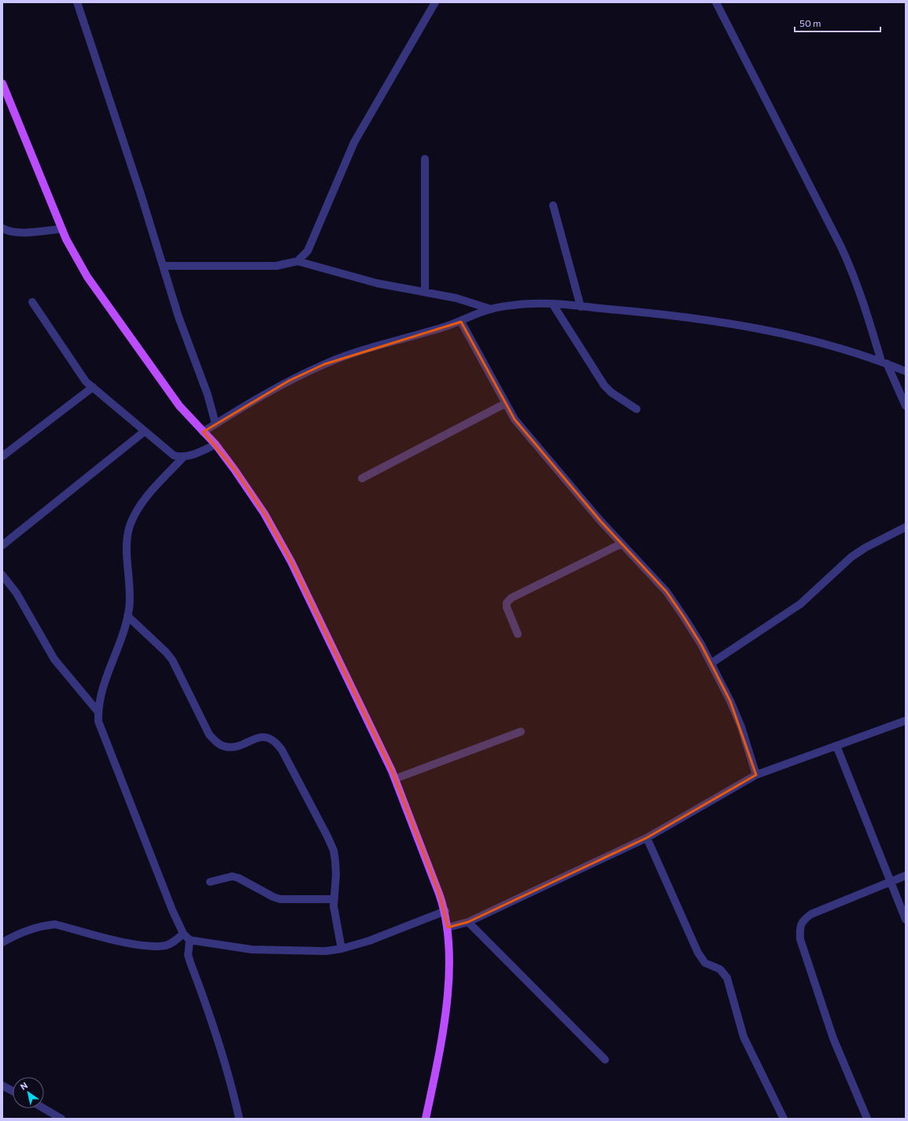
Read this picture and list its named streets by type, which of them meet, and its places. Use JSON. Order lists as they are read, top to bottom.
{
  "scale_bar": "50 m",
  "north": "top left"
}
